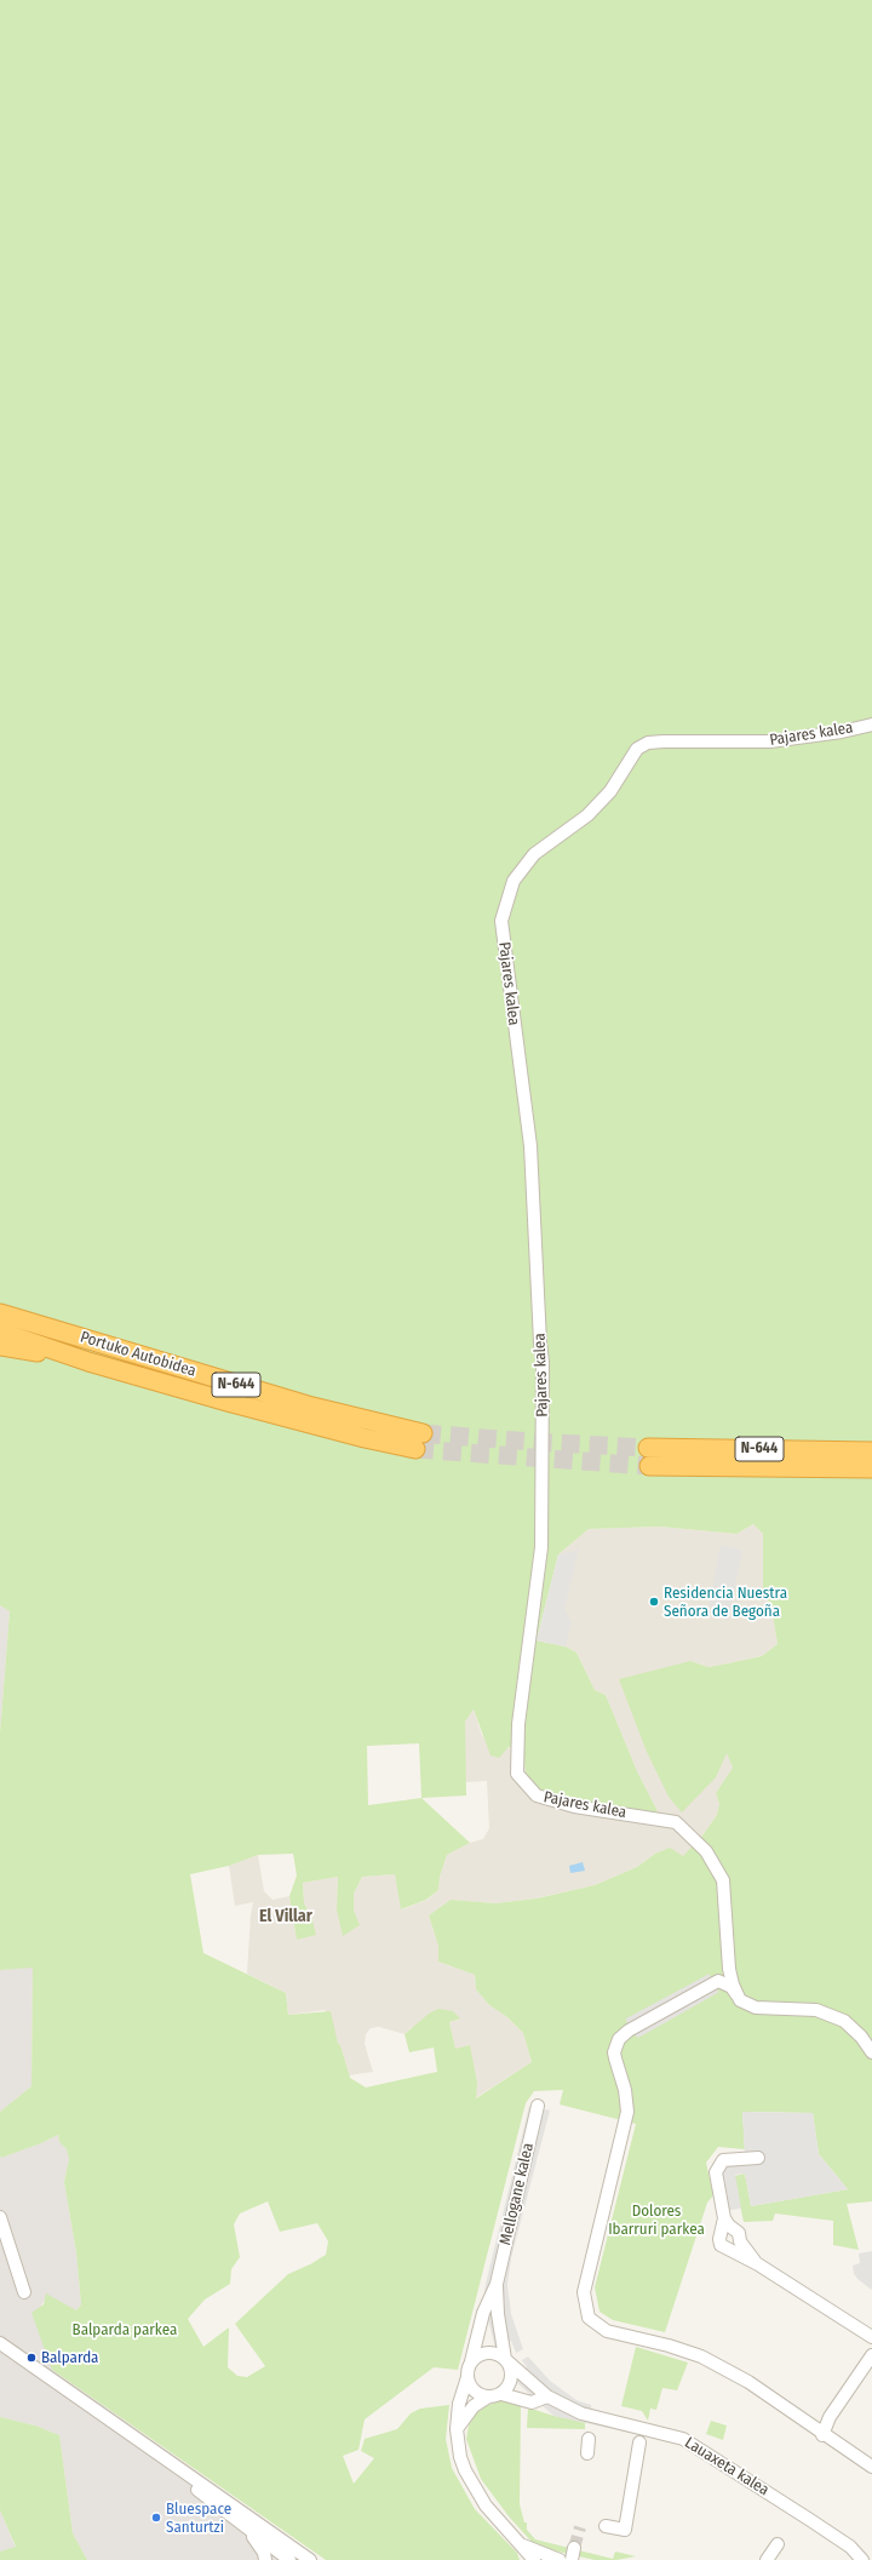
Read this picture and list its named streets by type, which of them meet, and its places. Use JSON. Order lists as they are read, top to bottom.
{
  "streets": {
    "highway": ["Portuko Autobidea", "N-644"],
    "street": ["Pajares kalea", "Mellogane kalea", "Lauaxeta kalea"]
  },
  "crossings": [
    ["Portuko Autobidea", "N-644"],
    ["Mellogane kalea", "Lauaxeta kalea"]
  ],
  "districts": ["El Villar"],
  "parks": ["Dolores Ibarruri parkea", "Balparda parkea"],
  "places": ["Residencia Nuestra Señora de Begoña", "Balparda", "Bluespace Santurtzi"]
}
